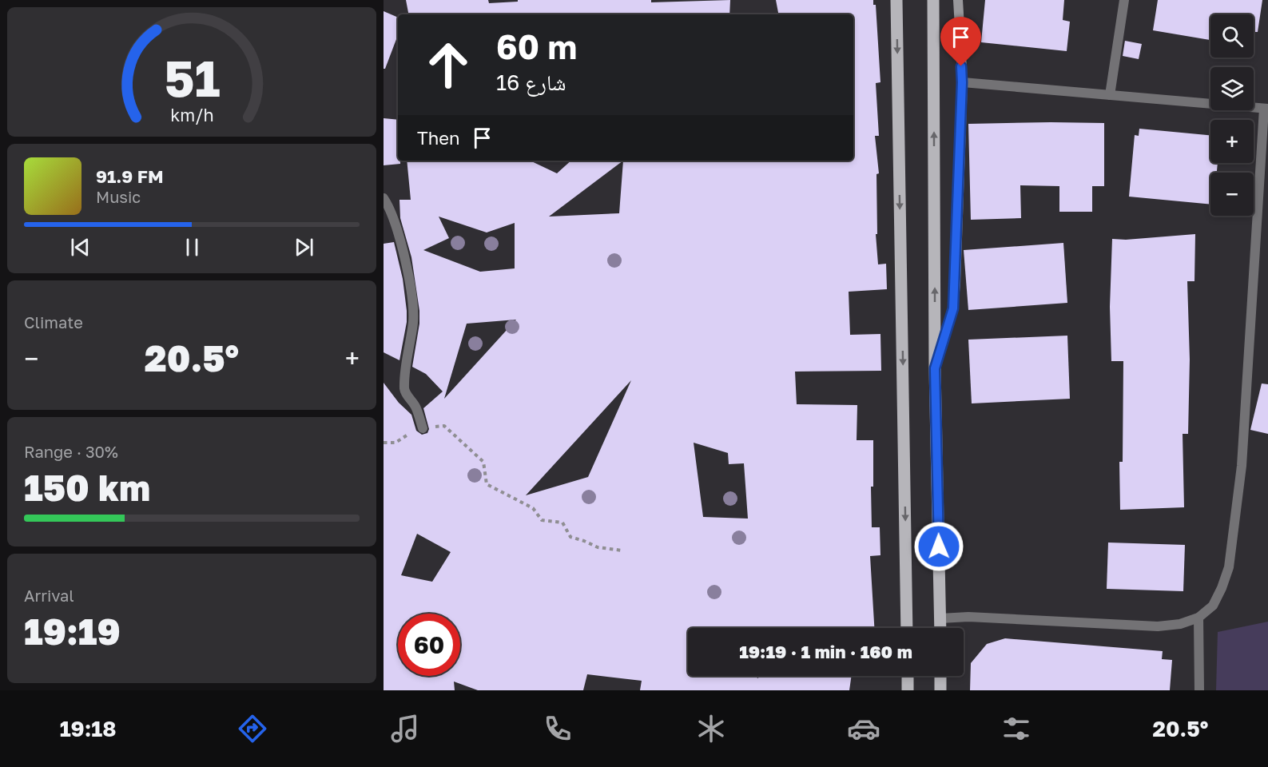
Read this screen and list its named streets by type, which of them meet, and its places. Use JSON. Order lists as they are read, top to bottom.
{
  "page": {
    "map_buttons": ["+", "−"],
    "turn": ["60 m", "شارع 16"],
    "then": "Then",
    "song": ["91.9 FM", "Music"],
    "tile": [
      "Climate",
      ["Range · 30%", "150 km"],
      ["Arrival", "19:19"]
    ],
    "heat": ["−", "20.5°", "+"],
    "limit": "60",
    "trip": "19:19 · 1 min · 160 m",
    "tabs": ["19:18", "20.5°"],
    "gauge": ["51", "km/h"]
  }
}
